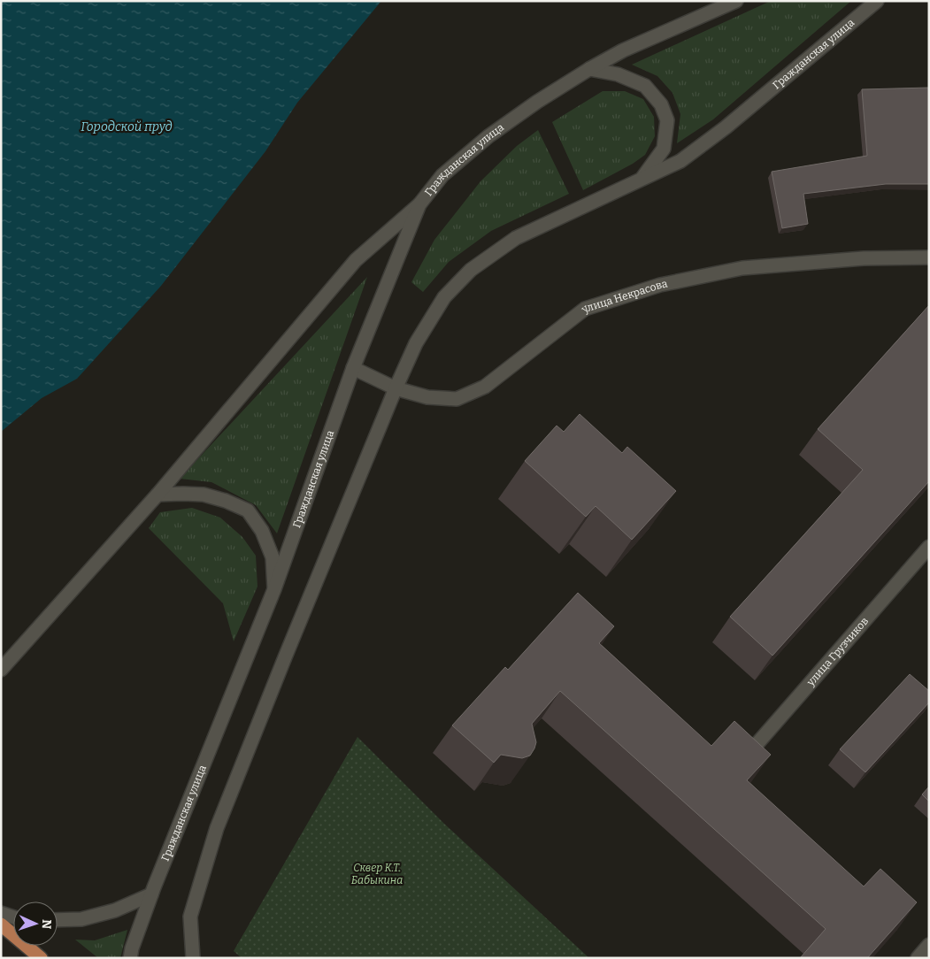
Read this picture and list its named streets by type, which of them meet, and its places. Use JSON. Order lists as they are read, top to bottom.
{
  "streets": {
    "street": ["Гражданская улица", "улица Некрасова", "улица Грузчиков"]
  },
  "crossings": [
    ["Гражданская улица", "улица Некрасова"]
  ],
  "water": ["Городской пруд"],
  "parks": ["Сквер К.Т. Бабыкина"],
  "north": "right"
}
